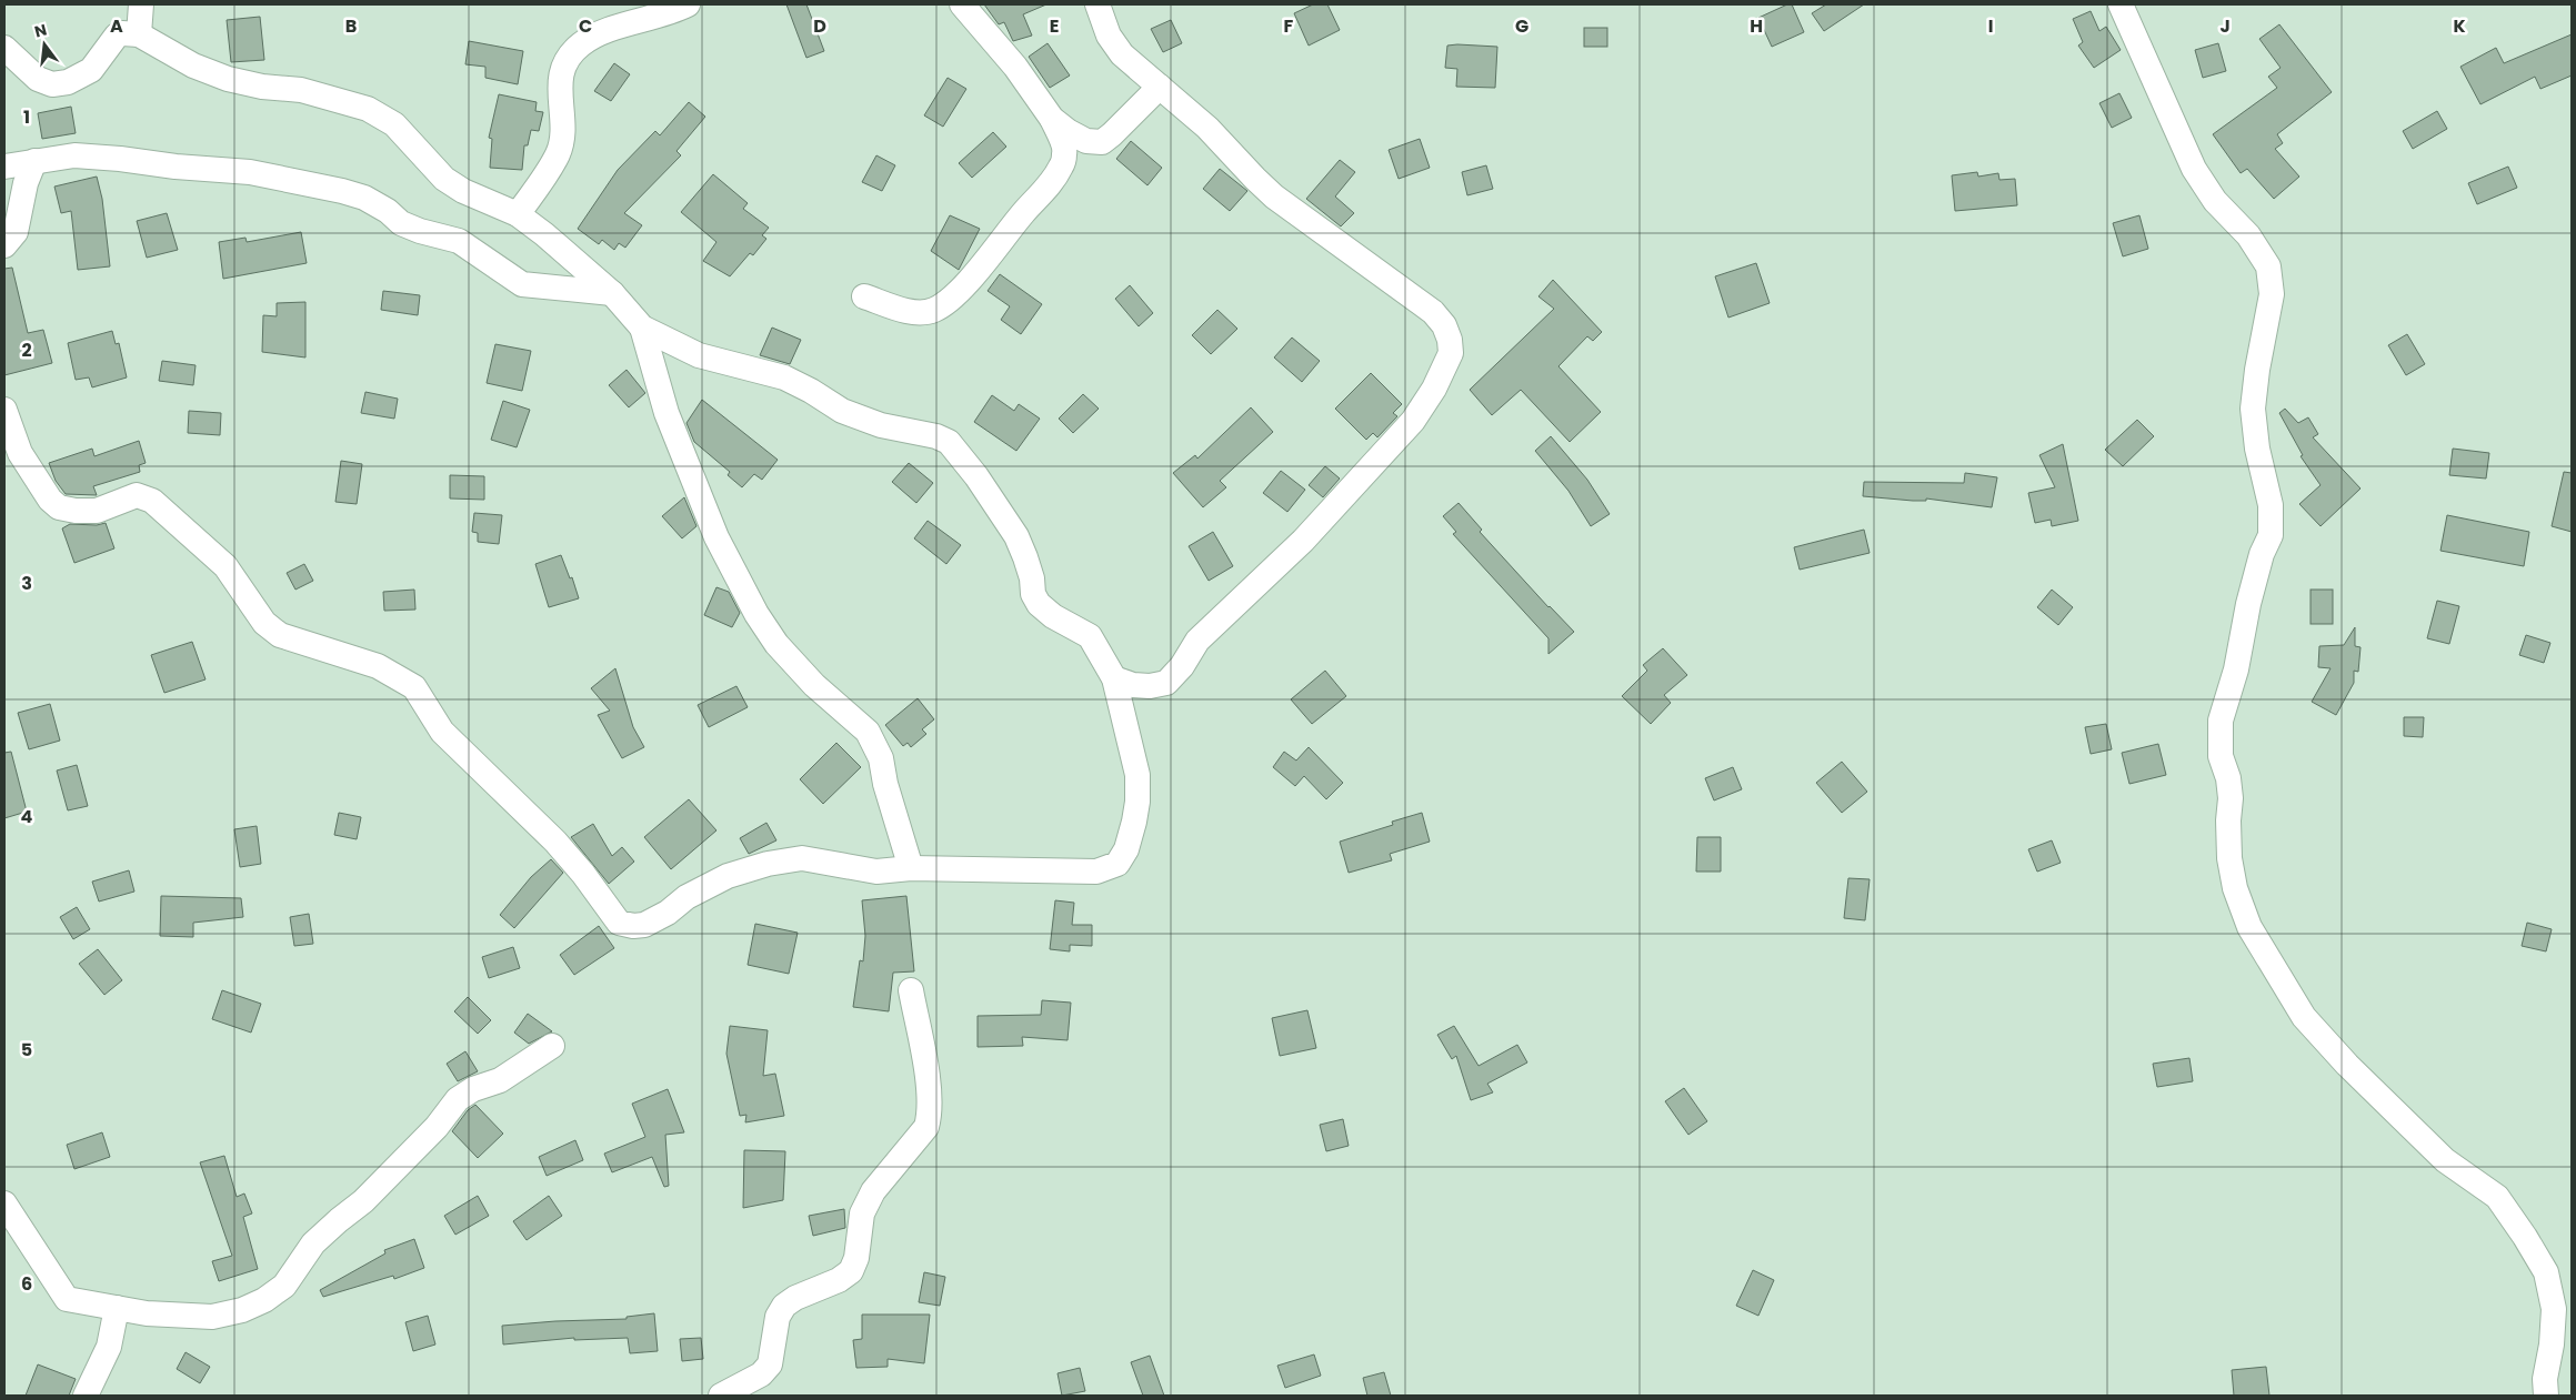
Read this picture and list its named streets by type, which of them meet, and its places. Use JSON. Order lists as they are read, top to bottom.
{
  "north": "top",
  "grid": {
    "columns": [
      "A",
      "B",
      "C",
      "D",
      "E",
      "F",
      "G",
      "H",
      "I",
      "J",
      "K"
    ],
    "rows": [
      "1",
      "2",
      "3",
      "4",
      "5",
      "6"
    ]
  }
}
